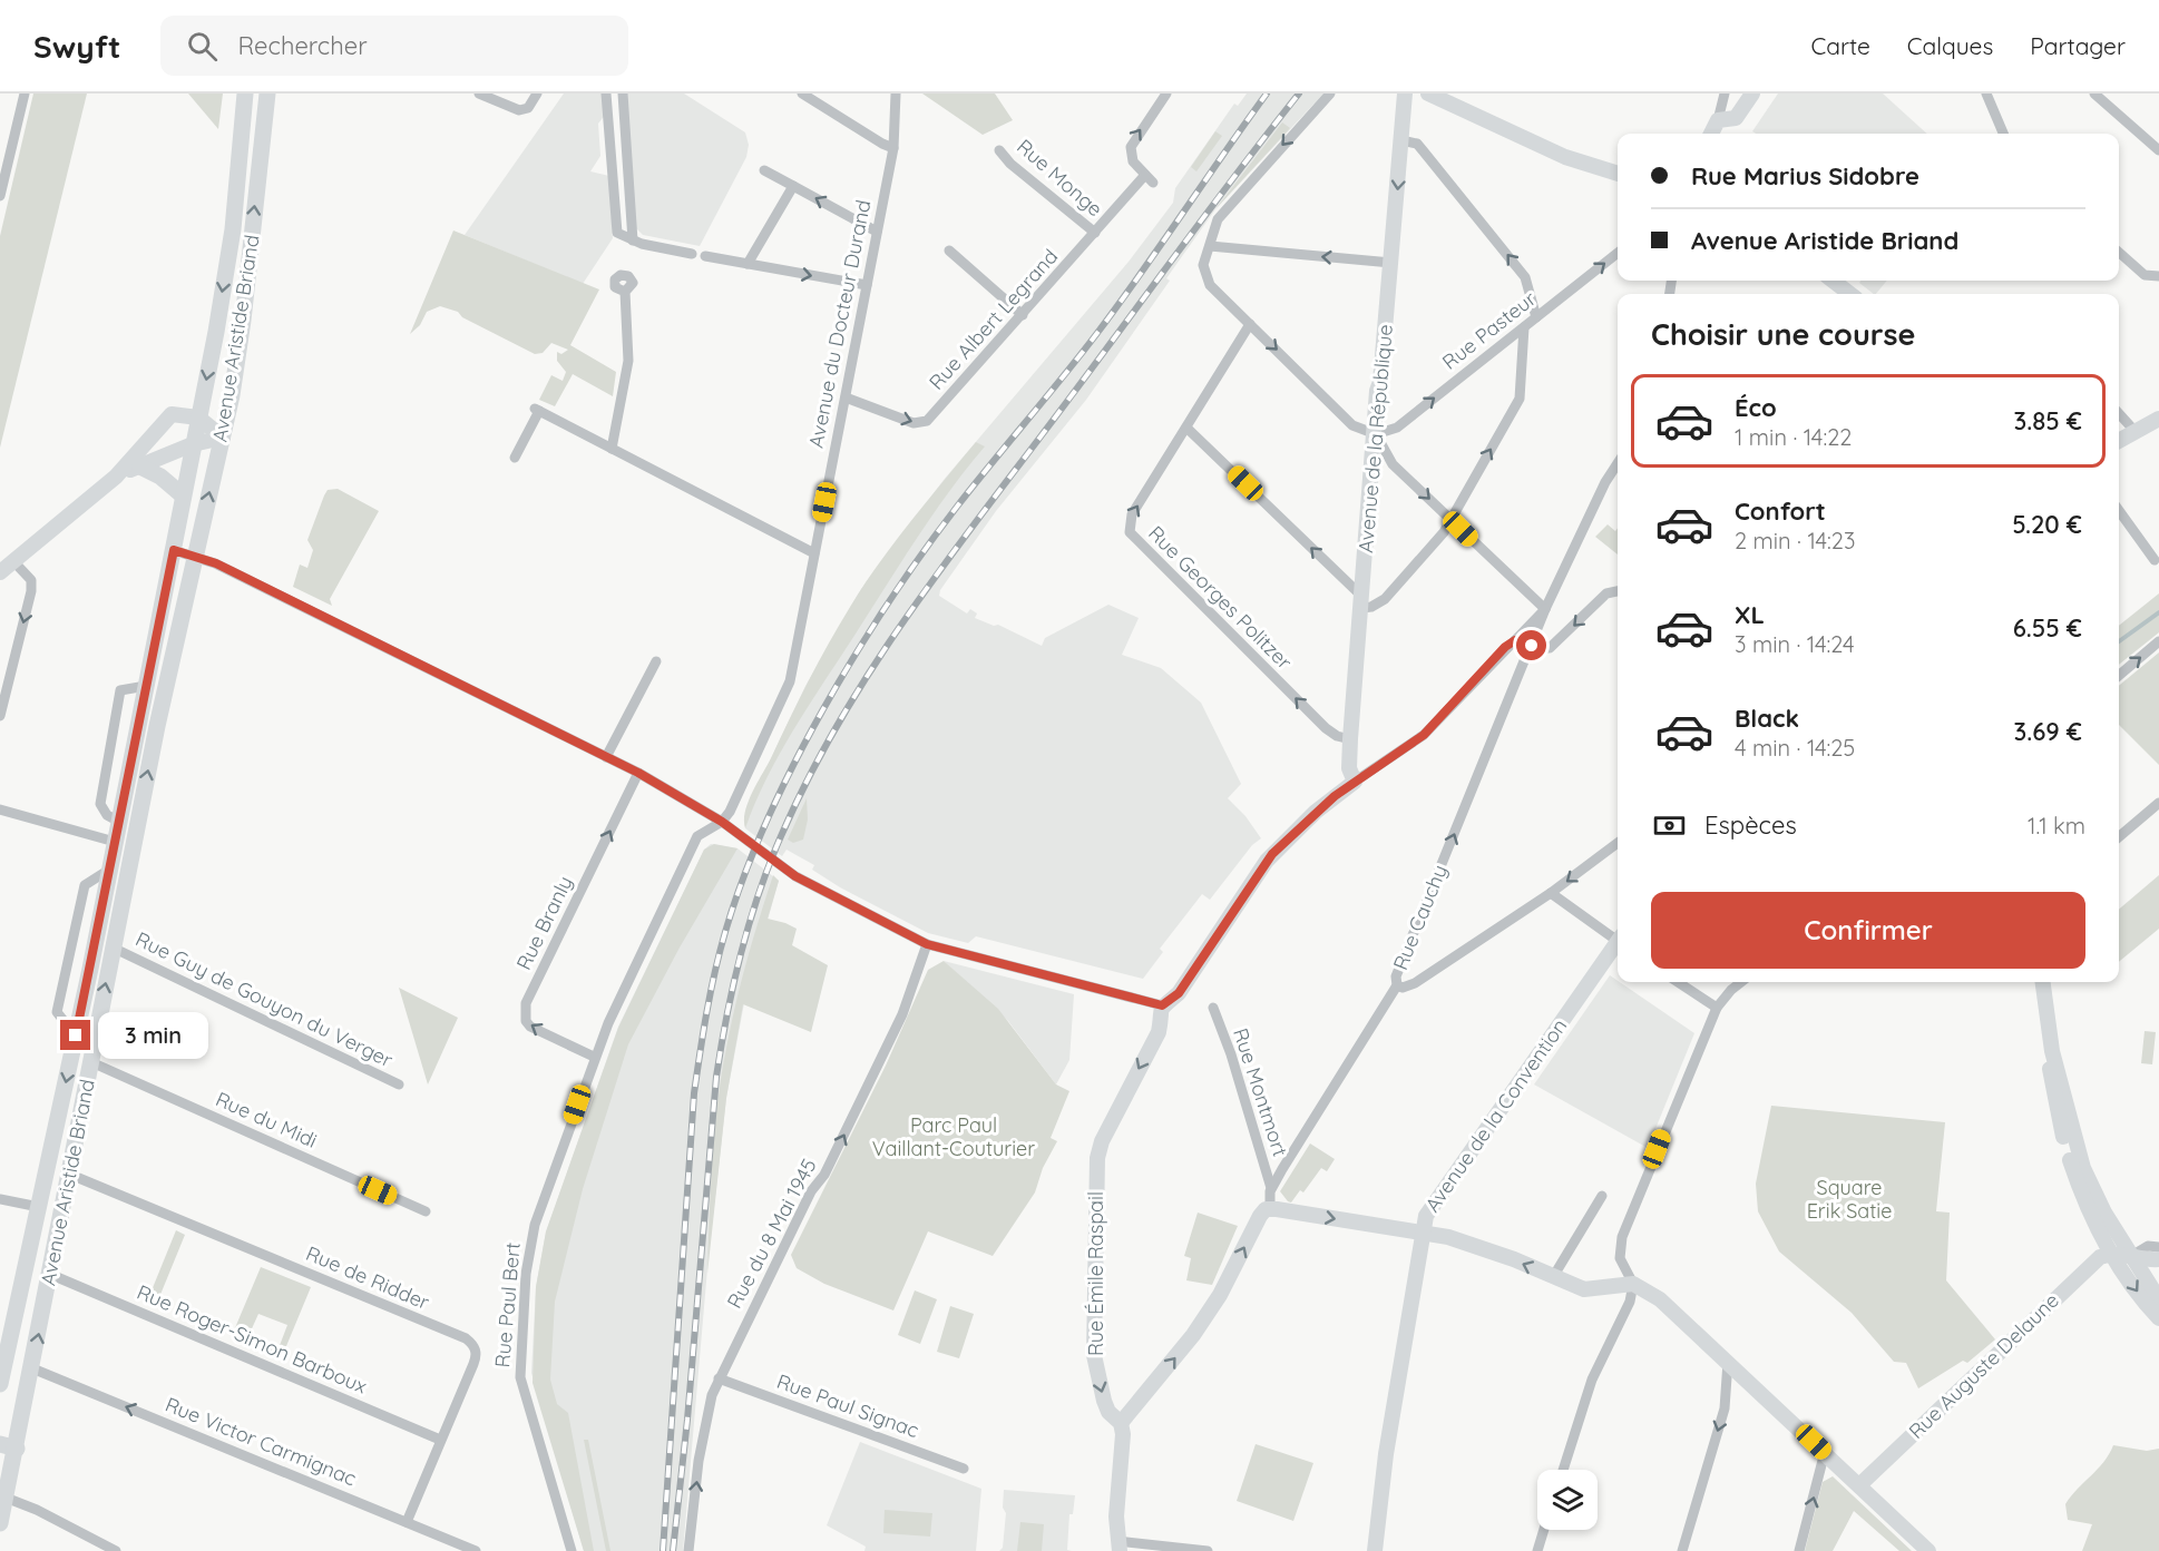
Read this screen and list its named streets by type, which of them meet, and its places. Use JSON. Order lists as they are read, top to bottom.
{
  "streets": {
    "main road": ["Avenue Aristide Briand"],
    "street": [
      "Rue Monge",
      "Rue Albert Legrand",
      "Avenue du Docteur Durand",
      "Rue Pasteur",
      "Avenue de la République",
      "Rue Georges Politzer",
      "Rue Cauchy",
      "Rue Branly",
      "Rue Guy de Gouyon du Verger",
      "Rue Montmort",
      "Avenue de la Convention",
      "Rue du Midi",
      "Rue du 8 Mai 1945",
      "Rue Émile Raspail",
      "Rue de Ridder",
      "Rue Paul Bert",
      "Rue Roger-Simon Barboux",
      "Rue Auguste Delaune",
      "Rue Paul Signac",
      "Rue Victor Carmignac"
    ]
  },
  "crossings": [
    ["Rue Monge", "Rue Albert Legrand"],
    ["Rue Albert Legrand", "Avenue du Docteur Durand"],
    ["Avenue du Docteur Durand", "Rue Paul Bert"],
    ["Rue Pasteur", "Avenue de la République"],
    ["Avenue Aristide Briand", "Rue Guy de Gouyon du Verger"],
    ["Avenue Aristide Briand", "Rue du Midi"],
    ["Avenue Aristide Briand", "Rue de Ridder"],
    ["Avenue Aristide Briand", "Rue Roger-Simon Barboux"],
    ["Avenue Aristide Briand", "Rue Victor Carmignac"],
    ["Avenue de la République", "Rue Georges Politzer"],
    ["Rue Cauchy", "Rue Montmort"],
    ["Rue Cauchy", "Rue Émile Raspail"],
    ["Rue Branly", "Rue Paul Bert"],
    ["Rue du 8 Mai 1945", "Rue Paul Signac"],
    ["Rue de Ridder", "Rue Roger-Simon Barboux"],
    ["Rue de Ridder", "Rue Victor Carmignac"]
  ],
  "one_way": [
    "Rue Albert Legrand",
    "Rue Pasteur",
    "Rue Georges Politzer",
    "Rue Cauchy",
    "Rue Branly",
    "Rue du 8 Mai 1945",
    "Rue Émile Raspail",
    "Rue Victor Carmignac"
  ],
  "parks": ["Parc Paul Vaillant-Couturier", "Square Erik Satie"],
  "page": {
    "header": "Swyft",
    "search": "Rechercher",
    "nav": ["Carte", "Calques", "Partager"],
    "banner": ["Rue Marius Sidobre", "Avenue Aristide Briand"],
    "heading": "Choisir une course",
    "list": [
      {
        "name": "Éco",
        "note": "1 min · 14:22",
        "value": "3.85 €"
      },
      {
        "name": "Confort",
        "note": "2 min · 14:23",
        "value": "5.20 €"
      },
      {
        "name": "XL",
        "note": "3 min · 14:24",
        "value": "6.55 €"
      },
      {
        "name": "Black",
        "note": "4 min · 14:25",
        "value": "3.69 €"
      }
    ],
    "pay": ["Espèces", "1.1 km"],
    "buttons": "Confirmer",
    "bubble": "3 min"
  }
}
